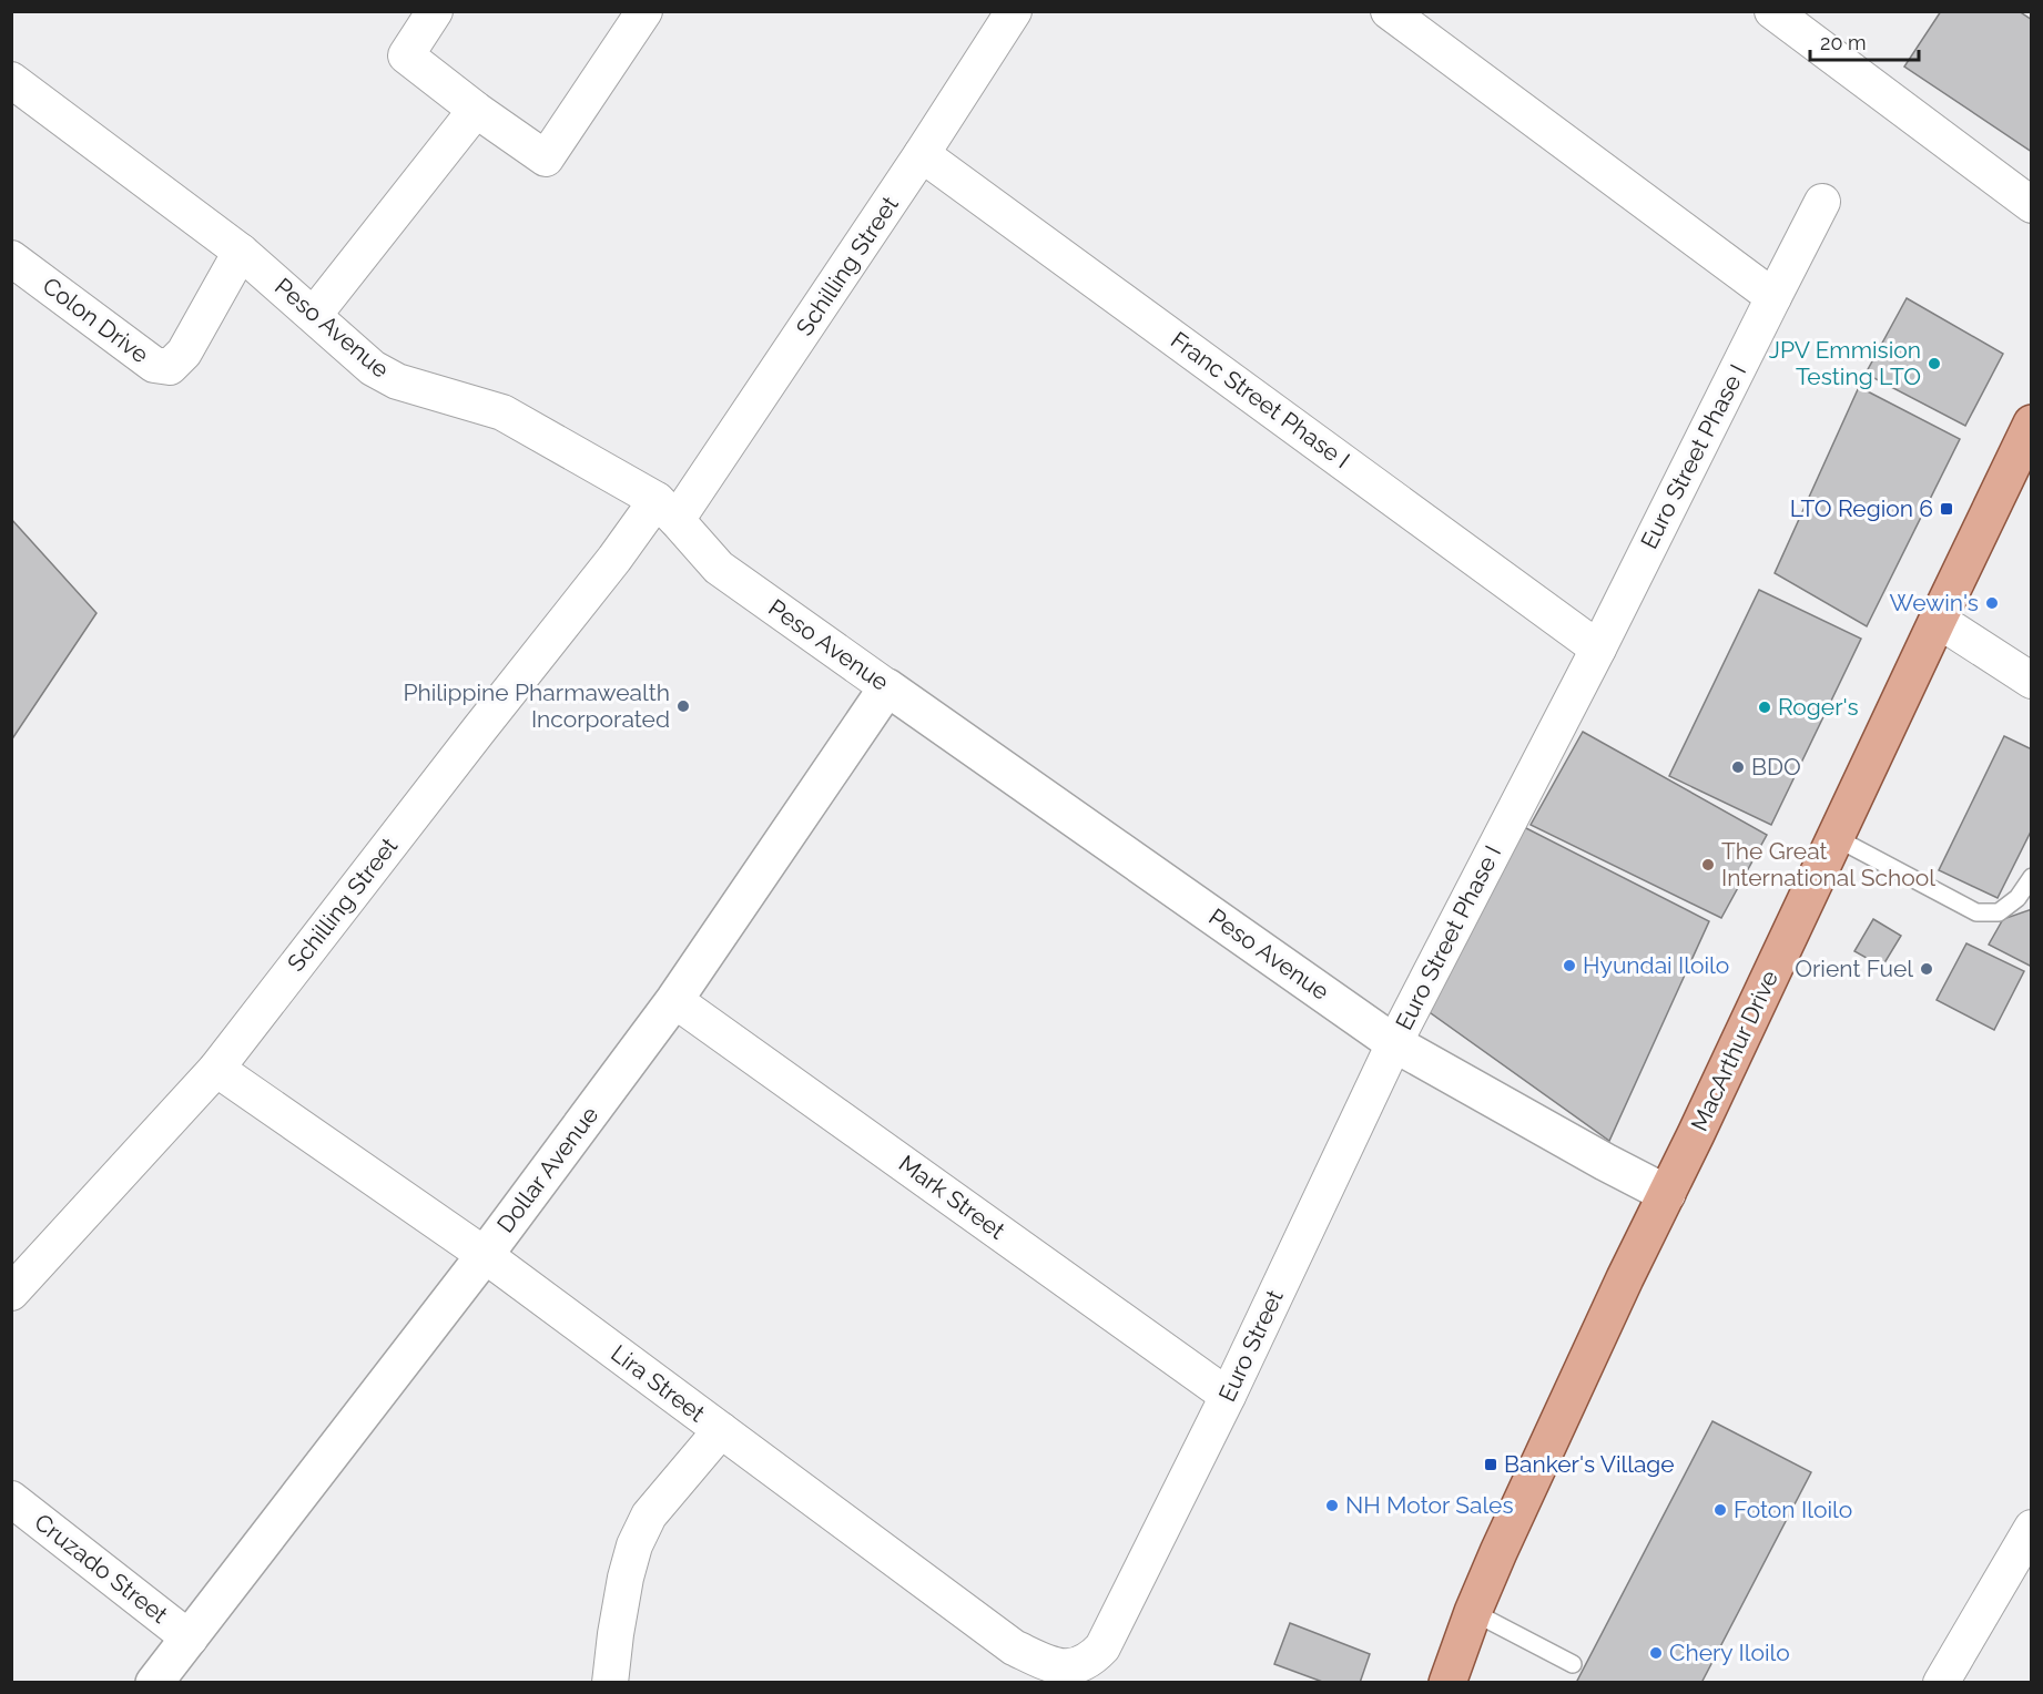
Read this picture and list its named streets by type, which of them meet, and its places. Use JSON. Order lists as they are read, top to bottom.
{
  "streets": {
    "main road": ["MacArthur Drive"],
    "street": [
      "Schilling Street",
      "Colon Drive",
      "Peso Avenue",
      "Franc Street Phase I",
      "Euro Street Phase I",
      "Dollar Avenue",
      "Mark Street",
      "Euro Street",
      "Lira Street",
      "Cruzado Street"
    ]
  },
  "crossings": [
    ["Schilling Street", "Peso Avenue"],
    ["Schilling Street", "Franc Street Phase I"],
    ["Schilling Street", "Lira Street"],
    ["Colon Drive", "Peso Avenue"],
    ["Peso Avenue", "Euro Street Phase I"],
    ["Peso Avenue", "MacArthur Drive"],
    ["Peso Avenue", "Dollar Avenue"],
    ["Peso Avenue", "Euro Street"],
    ["Franc Street Phase I", "Euro Street Phase I"],
    ["Euro Street Phase I", "Euro Street"],
    ["Dollar Avenue", "Mark Street"],
    ["Dollar Avenue", "Lira Street"],
    ["Dollar Avenue", "Cruzado Street"],
    ["Mark Street", "Euro Street"],
    ["Euro Street", "Lira Street"]
  ],
  "places": {
    "other": [
      "JPV Emmision Testing LTO",
      "Wewin's",
      "Philippine Pharmawealth Incorporated",
      "Roger's",
      "BDO",
      "The Great International School",
      "Hyundai Iloilo",
      "Orient Fuel",
      "NH Motor Sales",
      "Foton Iloilo",
      "Chery Iloilo"
    ],
    "transit": ["LTO Region 6", "Banker's Village"]
  },
  "scale_bar": "20 m"
}
